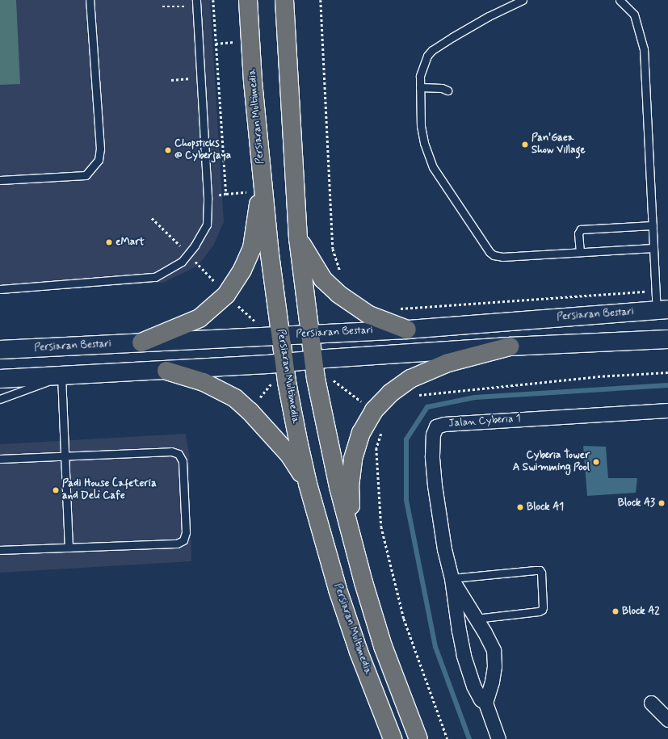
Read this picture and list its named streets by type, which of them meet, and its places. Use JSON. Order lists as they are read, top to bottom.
{
  "streets": {
    "main road": ["Persiaran Multimedia", "Persiaran Bestari"],
    "street": ["Jalan Cyberia 1"]
  },
  "crossings": [
    ["Persiaran Multimedia", "Persiaran Bestari"]
  ],
  "places": [
    "Pan'Gaea Show Village",
    "Chopsticks @ Cyberjaya",
    "eMart",
    "Cyberia Tower A Swimming Pool",
    "Padi House Cafeteria and Deli Cafe",
    "Block A3",
    "Block A1",
    "Block A2"
  ]
}
